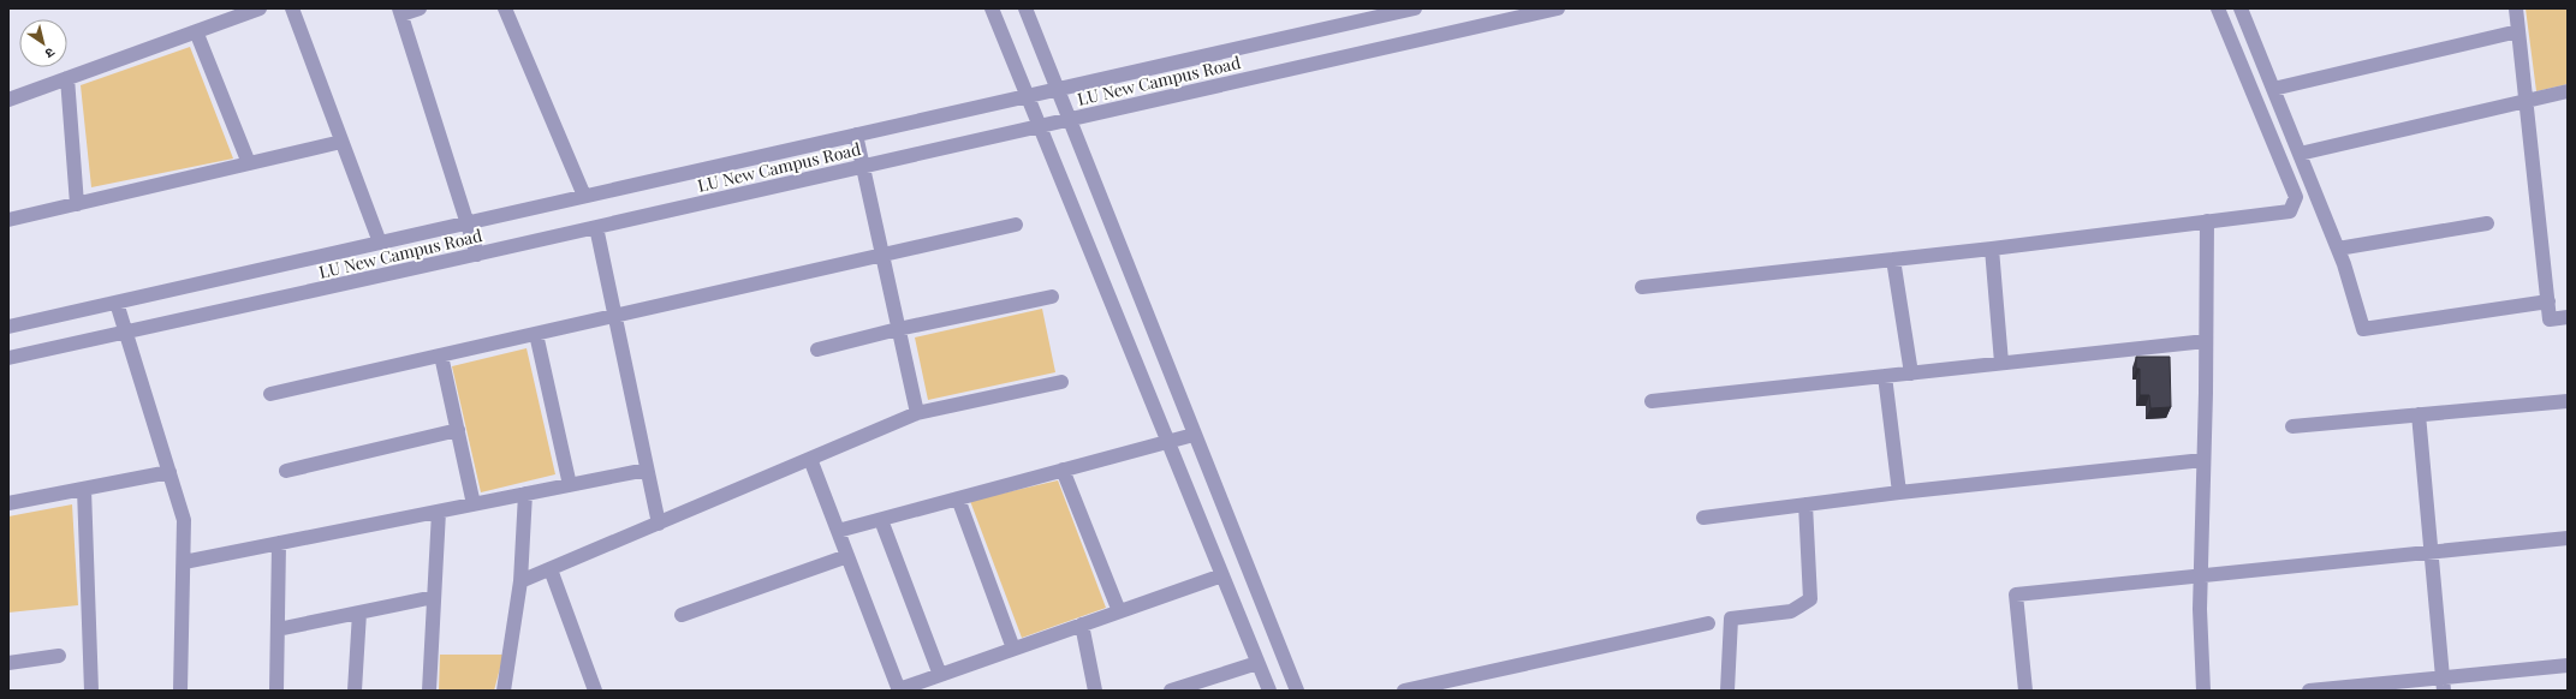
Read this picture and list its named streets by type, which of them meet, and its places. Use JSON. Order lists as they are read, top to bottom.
{
  "streets": {
    "street": ["LU New Campus Road"]
  },
  "north": "bottom right"
}
